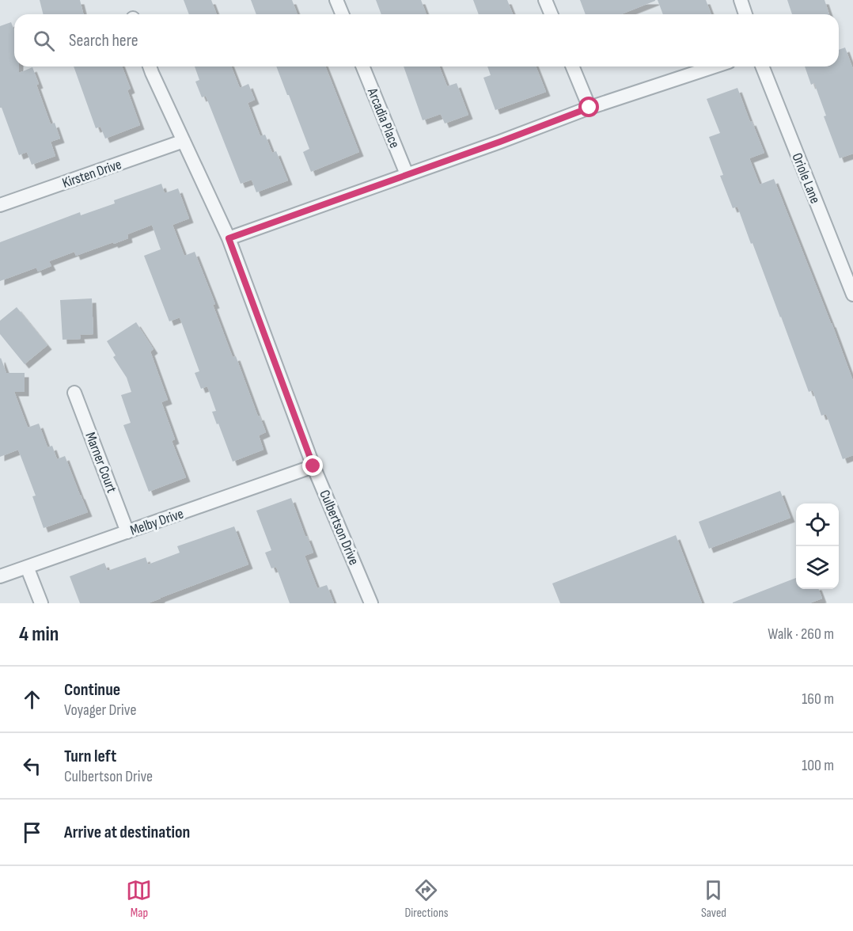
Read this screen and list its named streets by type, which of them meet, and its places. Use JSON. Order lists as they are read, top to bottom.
{
  "streets": {
    "street": [
      "Arcadia Place",
      "Kirsten Drive",
      "Oriole Lane",
      "Marner Court",
      "Melby Drive",
      "Culbertson Drive"
    ]
  },
  "crossings": [
    ["Kirsten Drive", "Culbertson Drive"],
    ["Marner Court", "Melby Drive"],
    ["Melby Drive", "Culbertson Drive"]
  ],
  "page": {
    "search": "Search here",
    "heading": ["4 min", "Walk · 260 m"],
    "list": [
      ["Continue", "Voyager Drive", "160 m"],
      ["Turn left", "Culbertson Drive", "100 m"],
      "Arrive at destination"
    ],
    "nav": ["Map", "Directions", "Saved"]
  }
}
